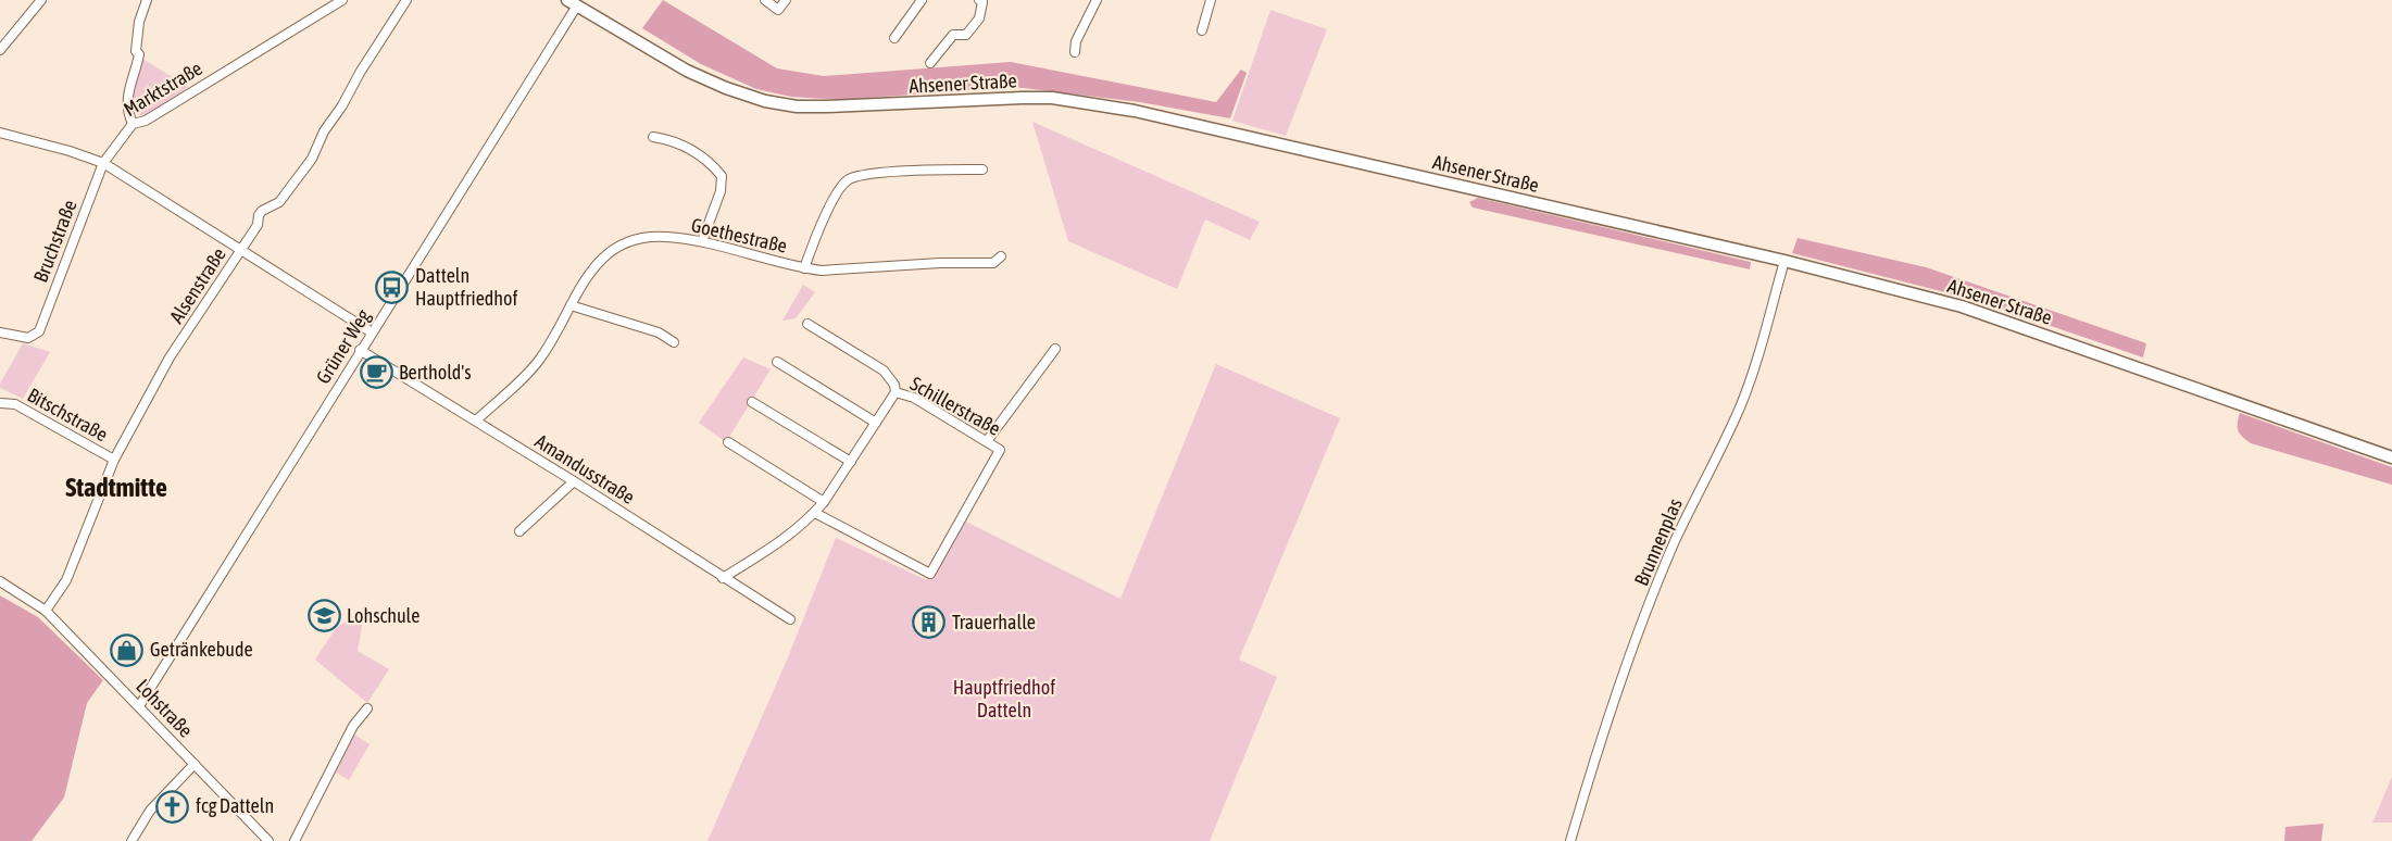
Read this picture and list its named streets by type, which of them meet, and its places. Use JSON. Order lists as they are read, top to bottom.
{
  "streets": {
    "main road": ["Ahsener Straße"],
    "street": [
      "Marktstraße",
      "Goethestraße",
      "Bruchstraße",
      "Alsenstraße",
      "Grüner Weg",
      "Schillerstraße",
      "Bitschstraße",
      "Amandusstraße",
      "Brunnenplas",
      "Lohstraße"
    ]
  },
  "crossings": [
    ["Ahsener Straße", "Grüner Weg"],
    ["Ahsener Straße", "Brunnenplas"],
    ["Marktstraße", "Bruchstraße"],
    ["Goethestraße", "Amandusstraße"],
    ["Alsenstraße", "Bitschstraße"],
    ["Alsenstraße", "Lohstraße"],
    ["Grüner Weg", "Amandusstraße"],
    ["Grüner Weg", "Lohstraße"],
    ["Schillerstraße", "Amandusstraße"]
  ],
  "districts": ["Stadtmitte"],
  "parks": ["Hauptfriedhof Datteln"],
  "places": {
    "bus stop": ["Datteln Hauptfriedhof"],
    "cafe": ["Berthold's"],
    "school or university": ["Lohschule"],
    "building": ["Trauerhalle"],
    "shop": ["Getränkebude"],
    "church": ["fcg Datteln"]
  }
}
